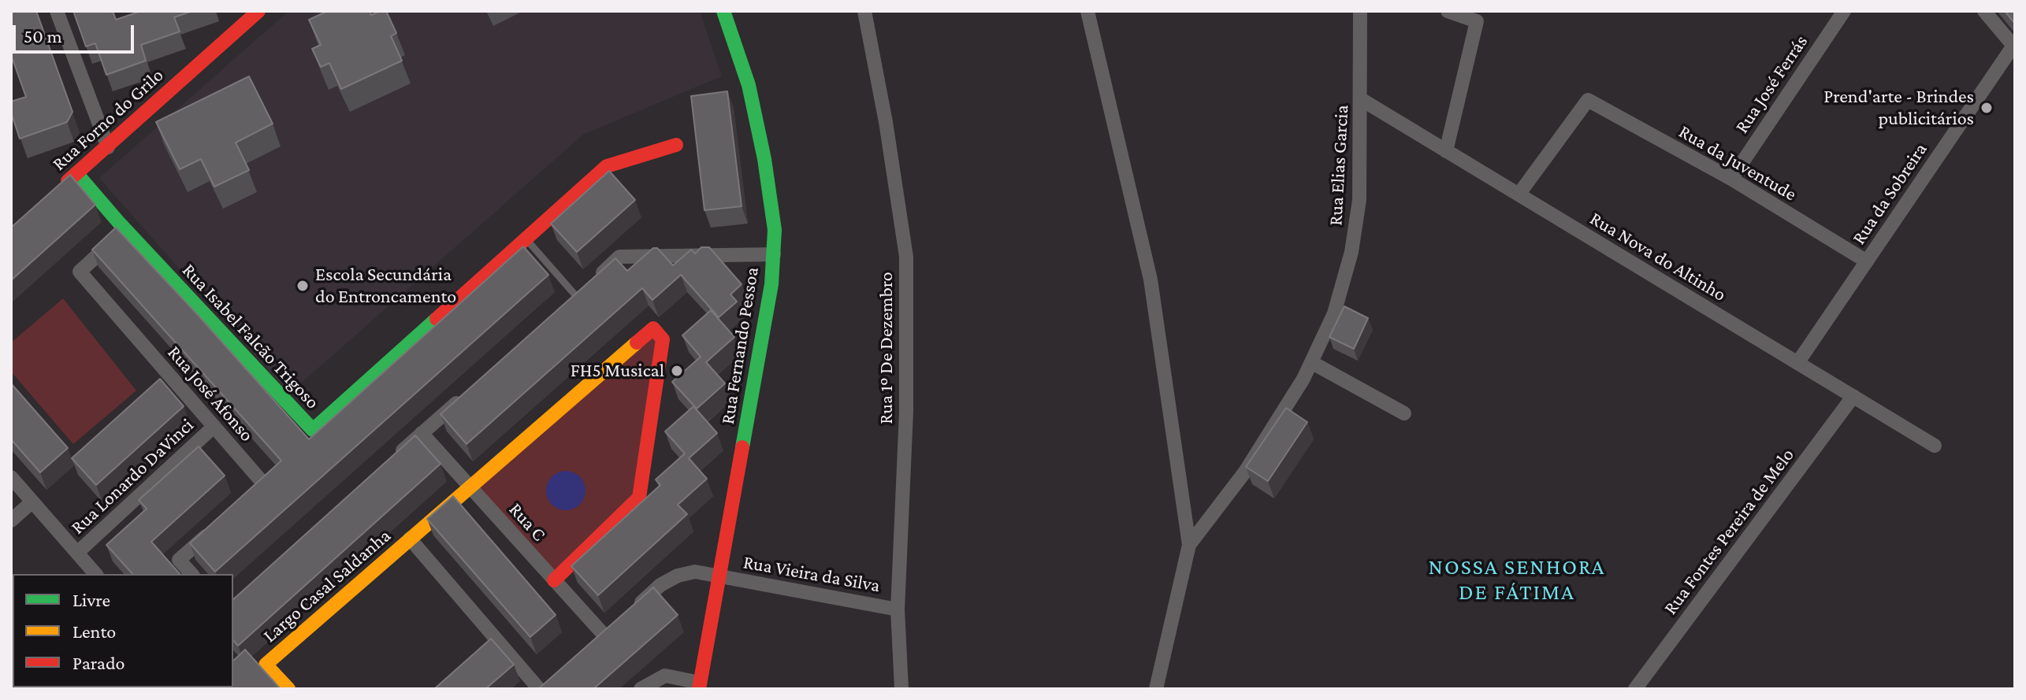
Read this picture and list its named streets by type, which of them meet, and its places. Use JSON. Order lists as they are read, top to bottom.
{
  "streets": {
    "street": [
      "Rua José Ferrás",
      "Rua Forno do Grilo",
      "Rua da Juventude",
      "Rua Elias Garcia",
      "Rua da Sobreira",
      "Rua Nova do Altinho",
      "Rua Isabel Falcão Trigoso",
      "Rua Fernando Pessoa",
      "Rua 1º De Dezembro",
      "Rua José Afonso",
      "Rua Lonardo DaVinci",
      "Rua C",
      "Rua Fontes Pereira de Melo",
      "Rua Vieira da Silva",
      "Largo Casal Saldanha"
    ]
  },
  "crossings": [
    ["Rua José Ferrás", "Rua da Juventude"],
    ["Rua Forno do Grilo", "Rua Isabel Falcão Trigoso"],
    ["Rua da Juventude", "Rua da Sobreira"],
    ["Rua da Juventude", "Rua Nova do Altinho"],
    ["Rua Elias Garcia", "Rua Nova do Altinho"],
    ["Rua da Sobreira", "Rua Nova do Altinho"],
    ["Rua Nova do Altinho", "Rua Fontes Pereira de Melo"],
    ["Rua Isabel Falcão Trigoso", "Rua José Afonso"],
    ["Rua Fernando Pessoa", "Rua Vieira da Silva"],
    ["Rua 1º De Dezembro", "Rua Vieira da Silva"],
    ["Rua José Afonso", "Rua Lonardo DaVinci"],
    ["Rua C", "Largo Casal Saldanha"]
  ],
  "districts": ["NOSSA SENHORA DE FÁTIMA"],
  "places": ["Prend'arte - Brindes publicitários", "Escola Secundária do Entroncamento", "FH5 Musical"],
  "legend": ["Livre", "Lento", "Parado"],
  "scale_bar": "50 m"
}
